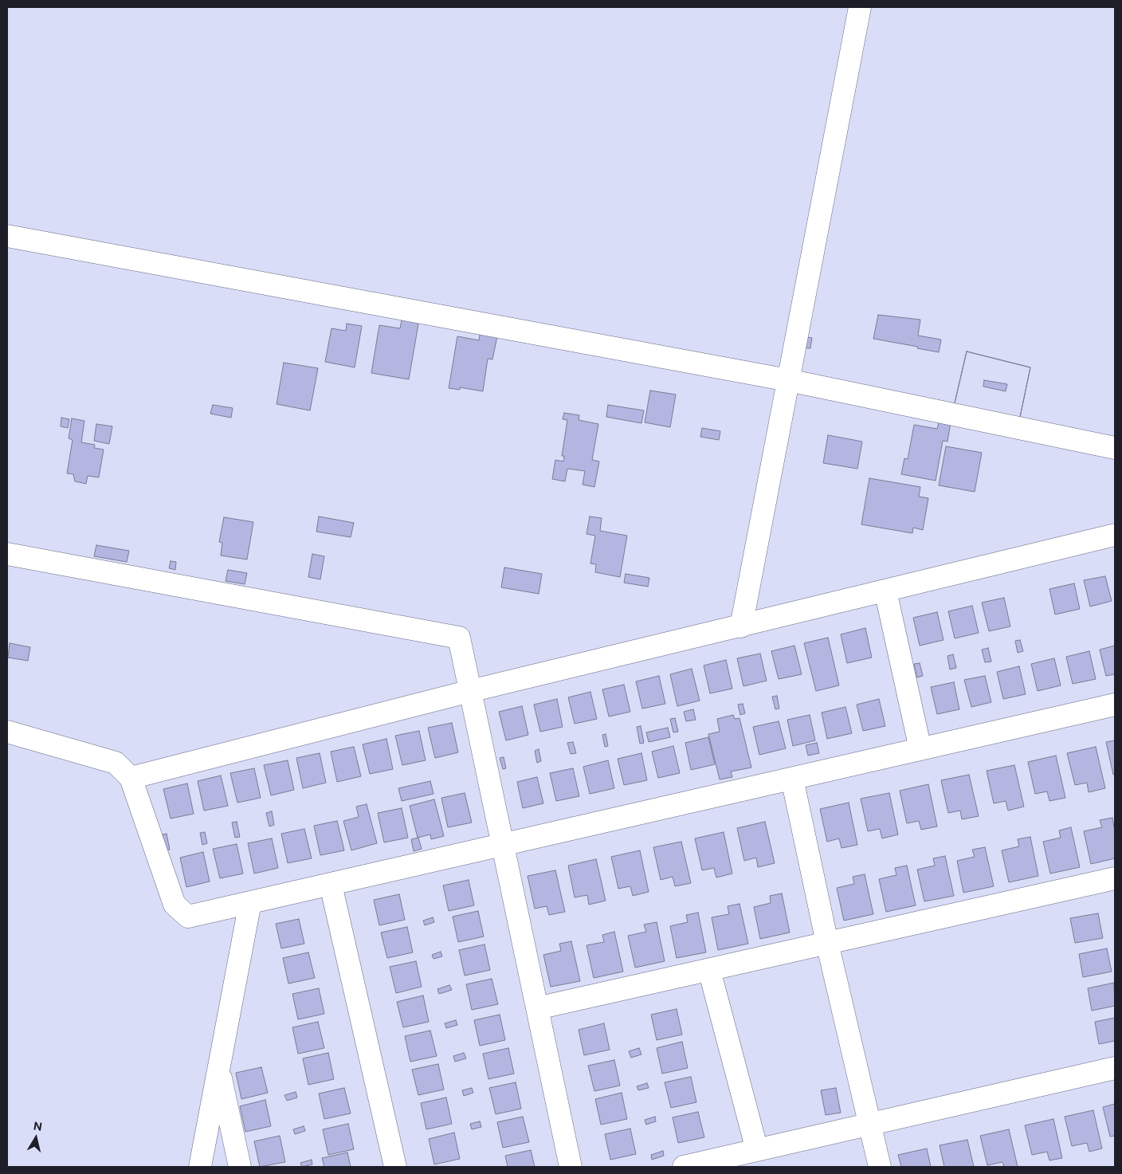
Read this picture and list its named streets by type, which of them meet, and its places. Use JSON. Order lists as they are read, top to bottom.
{
  "north": "top"
}
